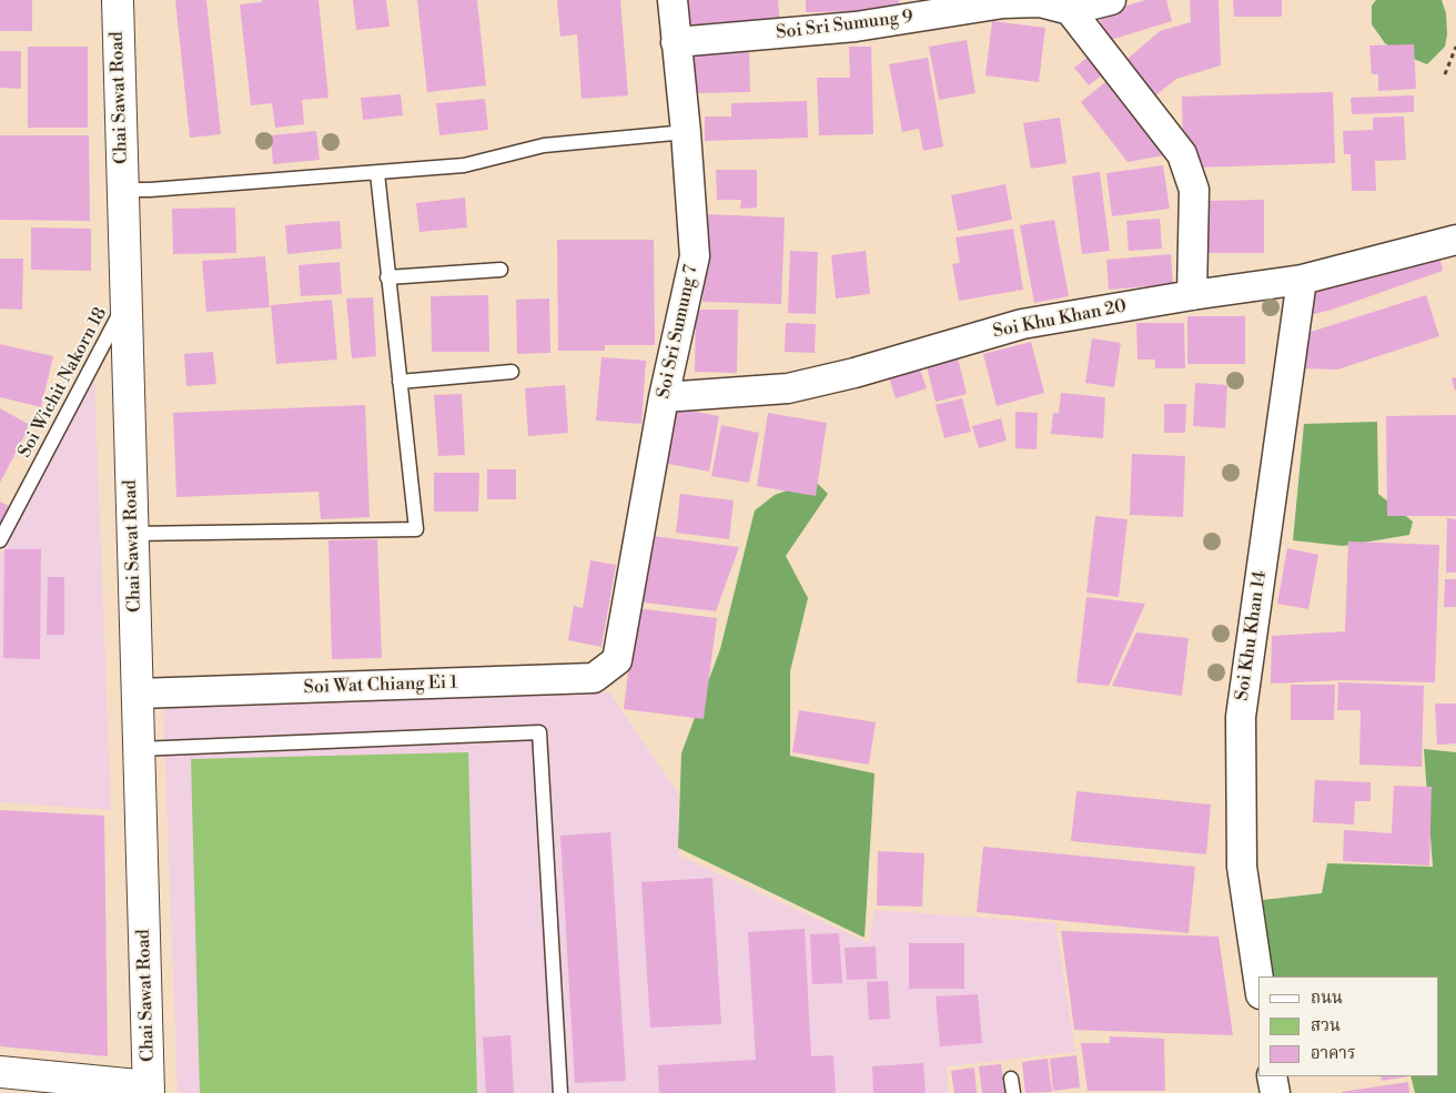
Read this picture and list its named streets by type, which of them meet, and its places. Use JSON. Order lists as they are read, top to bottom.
{
  "streets": {
    "street": [
      "Soi Sri Sumung 9",
      "Chai Sawat Road",
      "Soi Khu Khan 20",
      "Soi Sri Sumung 7",
      "Soi Khu Khan 14",
      "Soi Wat Chiang Ei 1"
    ],
    "lane": ["Soi Wichit Nakorn 18"]
  },
  "crossings": [
    ["Soi Sri Sumung 9", "Soi Sri Sumung 7"],
    ["Chai Sawat Road", "Soi Wichit Nakorn 18"],
    ["Chai Sawat Road", "Soi Wat Chiang Ei 1"],
    ["Soi Khu Khan 20", "Soi Sri Sumung 7"],
    ["Soi Khu Khan 20", "Soi Khu Khan 14"],
    ["Soi Sri Sumung 7", "Soi Wat Chiang Ei 1"]
  ],
  "legend": ["ถนน", "สวน", "อาคาร"]
}
